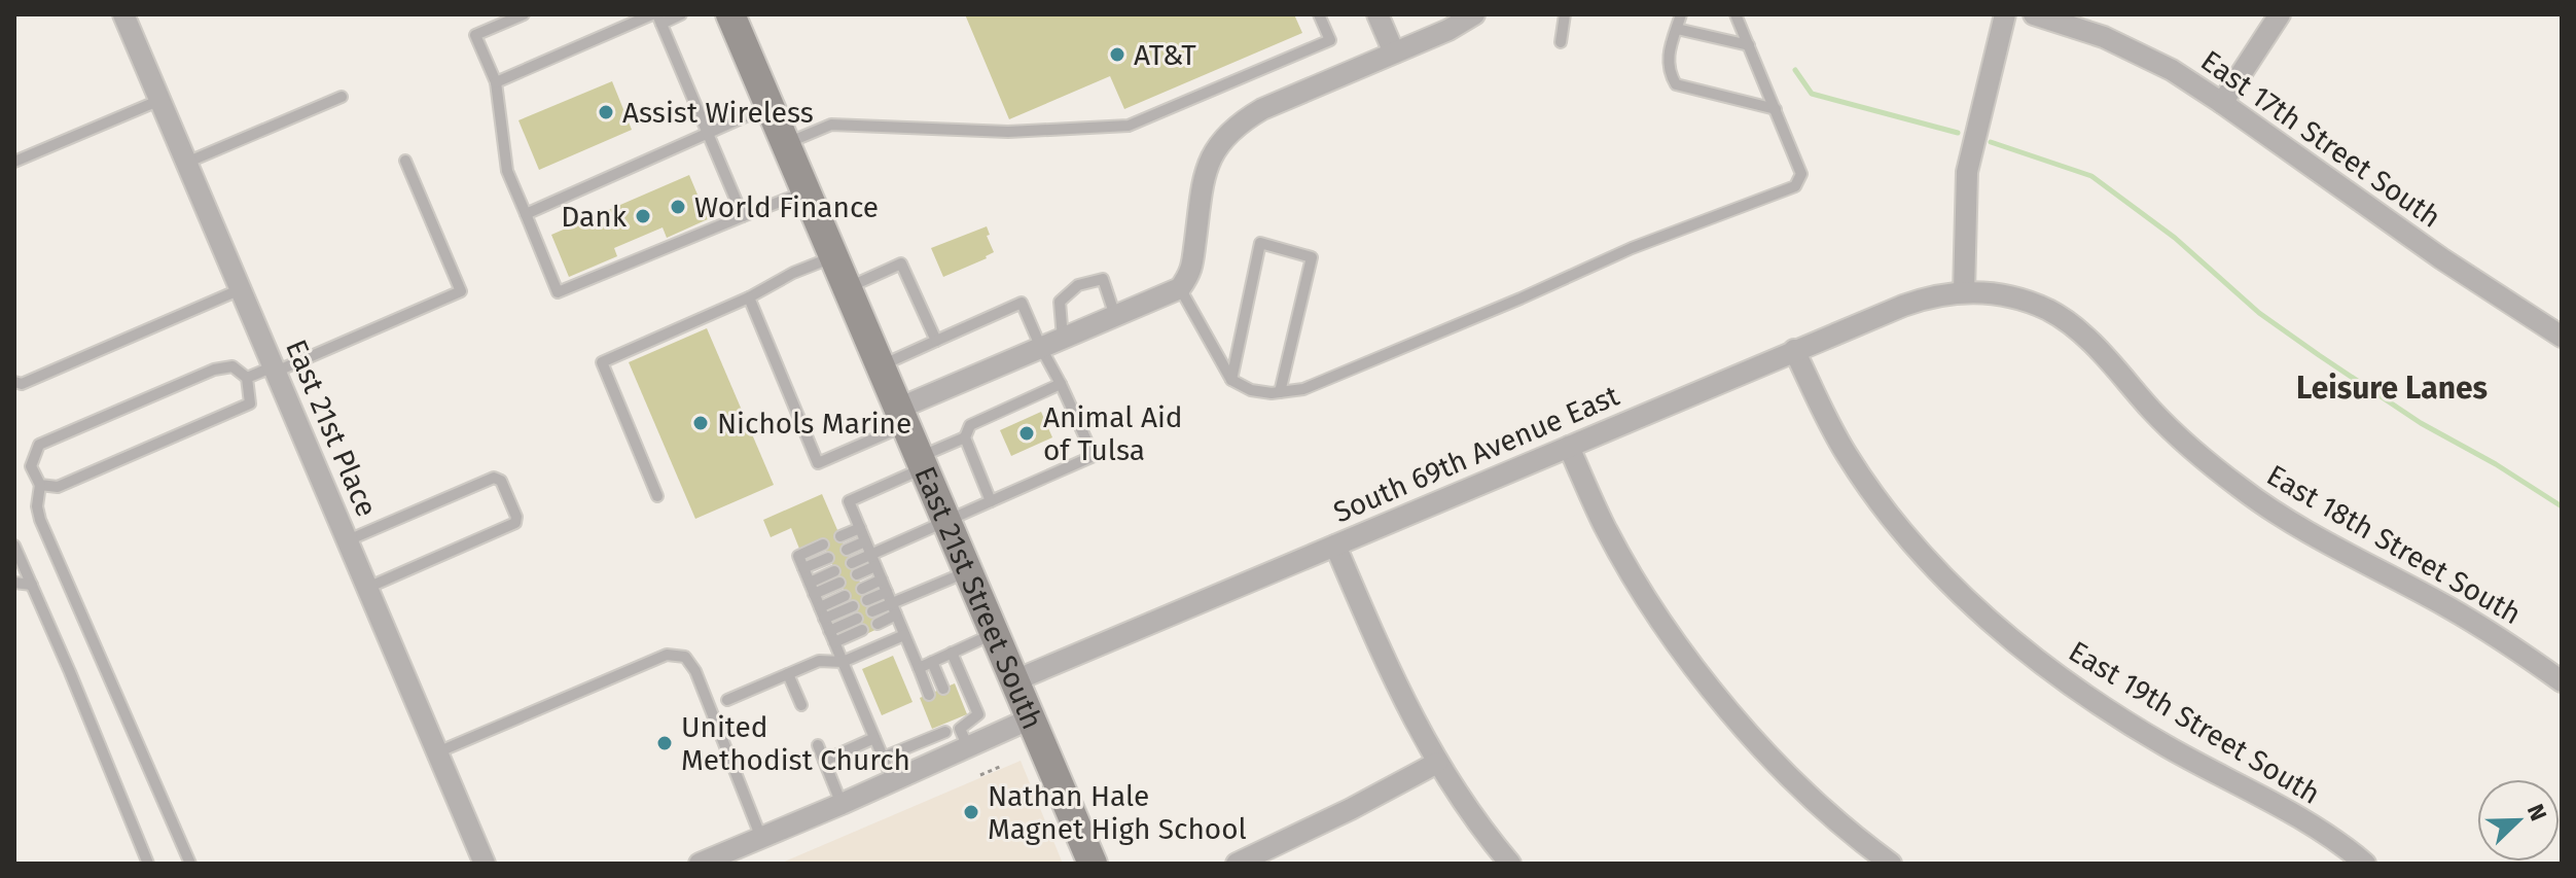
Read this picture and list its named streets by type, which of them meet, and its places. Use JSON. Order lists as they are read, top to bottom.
{
  "streets": {
    "main road": ["East 21st Street South"],
    "street": [
      "East 17th Street South",
      "East 21st Place",
      "South 69th Avenue East",
      "East 18th Street South",
      "East 19th Street South"
    ]
  },
  "crossings": [
    ["South 69th Avenue East", "East 18th Street South"],
    ["South 69th Avenue East", "East 21st Street South"],
    ["South 69th Avenue East", "East 19th Street South"]
  ],
  "districts": ["Leisure Lanes"],
  "places": [
    "AT&T",
    "Assist Wireless",
    "World Finance",
    "Dank",
    "Nichols Marine",
    "Animal Aid of Tulsa",
    "United Methodist Church",
    "Nathan Hale Magnet High School"
  ],
  "north": "top right"
}
